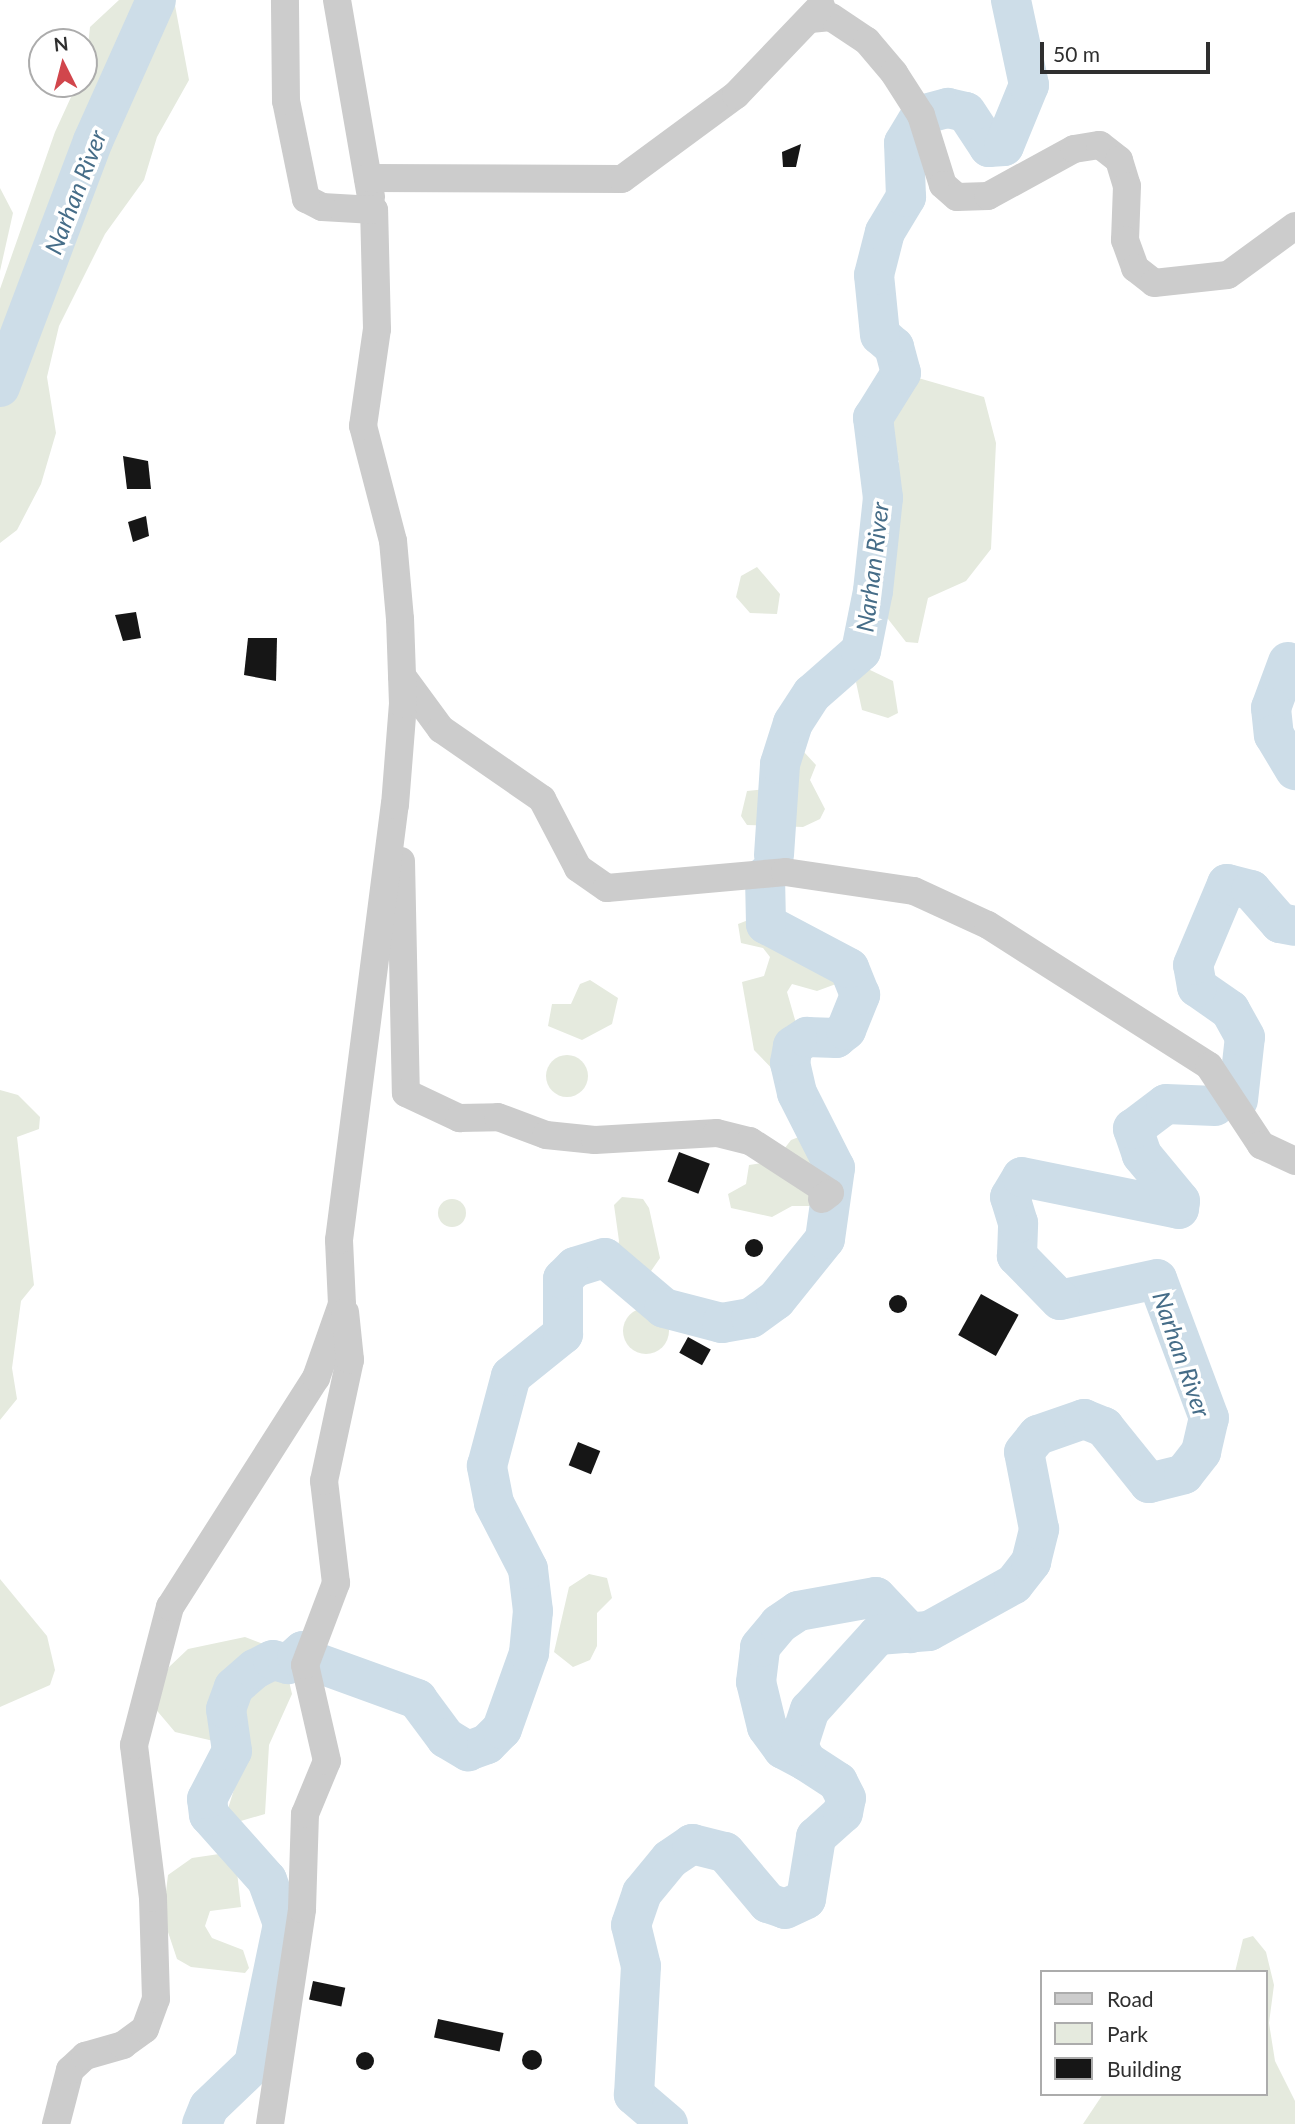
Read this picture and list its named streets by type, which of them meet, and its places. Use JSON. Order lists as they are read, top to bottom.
{
  "water": ["Narhan River"],
  "legend": ["Road", "Park", "Building"],
  "scale_bar": "50 m",
  "north": "top"
}
